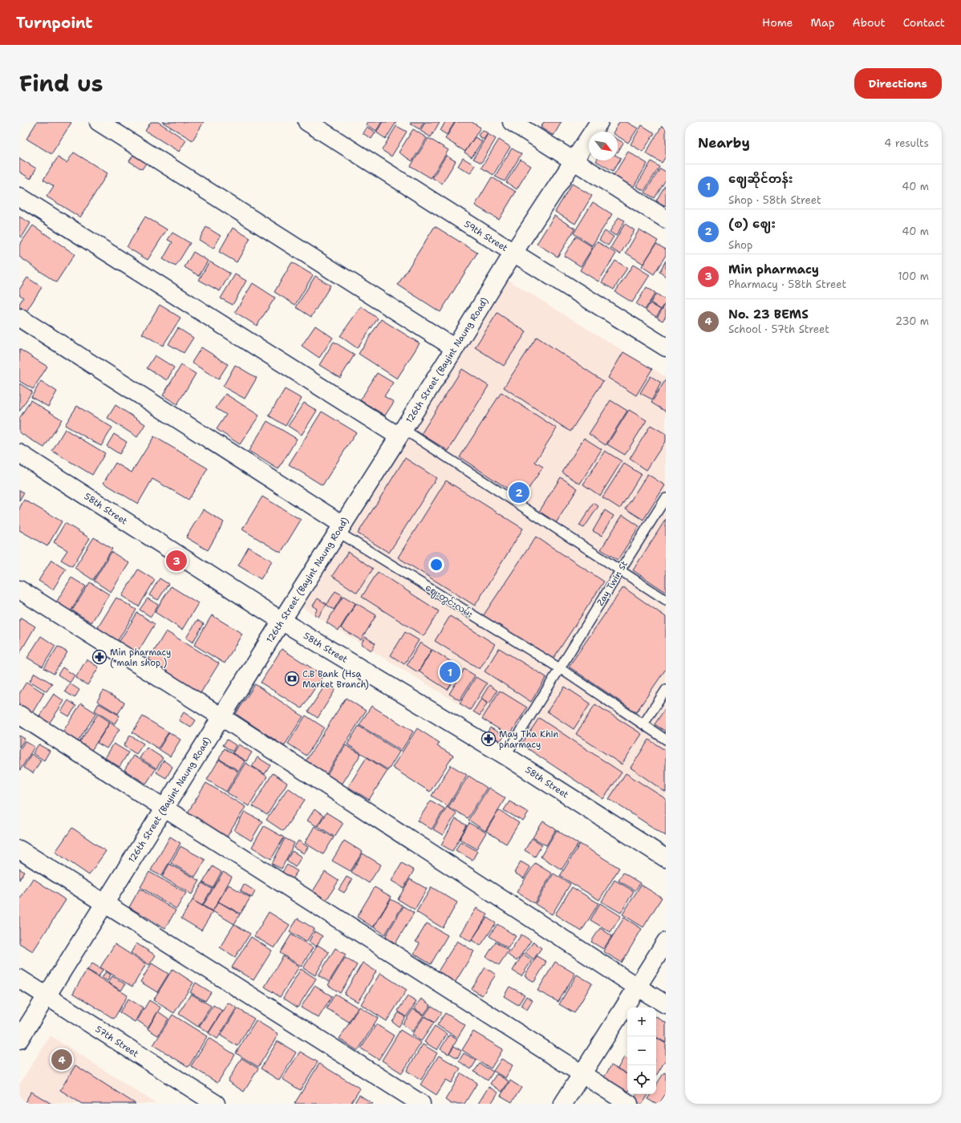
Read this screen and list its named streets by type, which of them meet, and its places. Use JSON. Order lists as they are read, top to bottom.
{
  "streets": {
    "street": [
      "59th Street",
      "126th Street (Bayint Naung Road)",
      "58th Street",
      "57th Street"
    ],
    "lane": ["Zay Twin St", "ဈေးတွင်းလမ်း"]
  },
  "crossings": [
    ["59th Street", "126th Street (Bayint Naung Road)"],
    ["126th Street (Bayint Naung Road)", "58th Street"],
    ["126th Street (Bayint Naung Road)", "ဈေးတွင်းလမ်း"],
    ["126th Street (Bayint Naung Road)", "57th Street"],
    ["Zay Twin St", "ဈေးတွင်းလမ်း"]
  ],
  "places": {
    "pharmacy": ["Min pharmacy ( main shop )", "May Tha Khin pharmacy"],
    "bank": ["C.B Bank (Hsa Market Branch)"]
  },
  "north": "bottom right",
  "page": {
    "header": "Turnpoint",
    "nav": [
      "Home",
      "Map",
      "About",
      "Contact"
    ],
    "title": "Find us",
    "buttons": "Directions",
    "heading": ["Nearby", "4 results"],
    "list": [
      {
        "mark": "1",
        "name": "ဈေဆိုင်တန်း",
        "note": "Shop · 58th Street",
        "value": "40 m"
      },
      {
        "mark": "2",
        "name": "(စ) ဈေး",
        "note": "Shop",
        "value": "40 m"
      },
      {
        "mark": "3",
        "name": "Min pharmacy",
        "note": "Pharmacy · 58th Street",
        "value": "100 m"
      },
      {
        "mark": "4",
        "name": "No. 23 BEMS",
        "note": "School · 57th Street",
        "value": "230 m"
      }
    ],
    "pins": [
      "2",
      "3",
      "1",
      "4"
    ],
    "map_buttons": ["+", "−"]
  }
}
